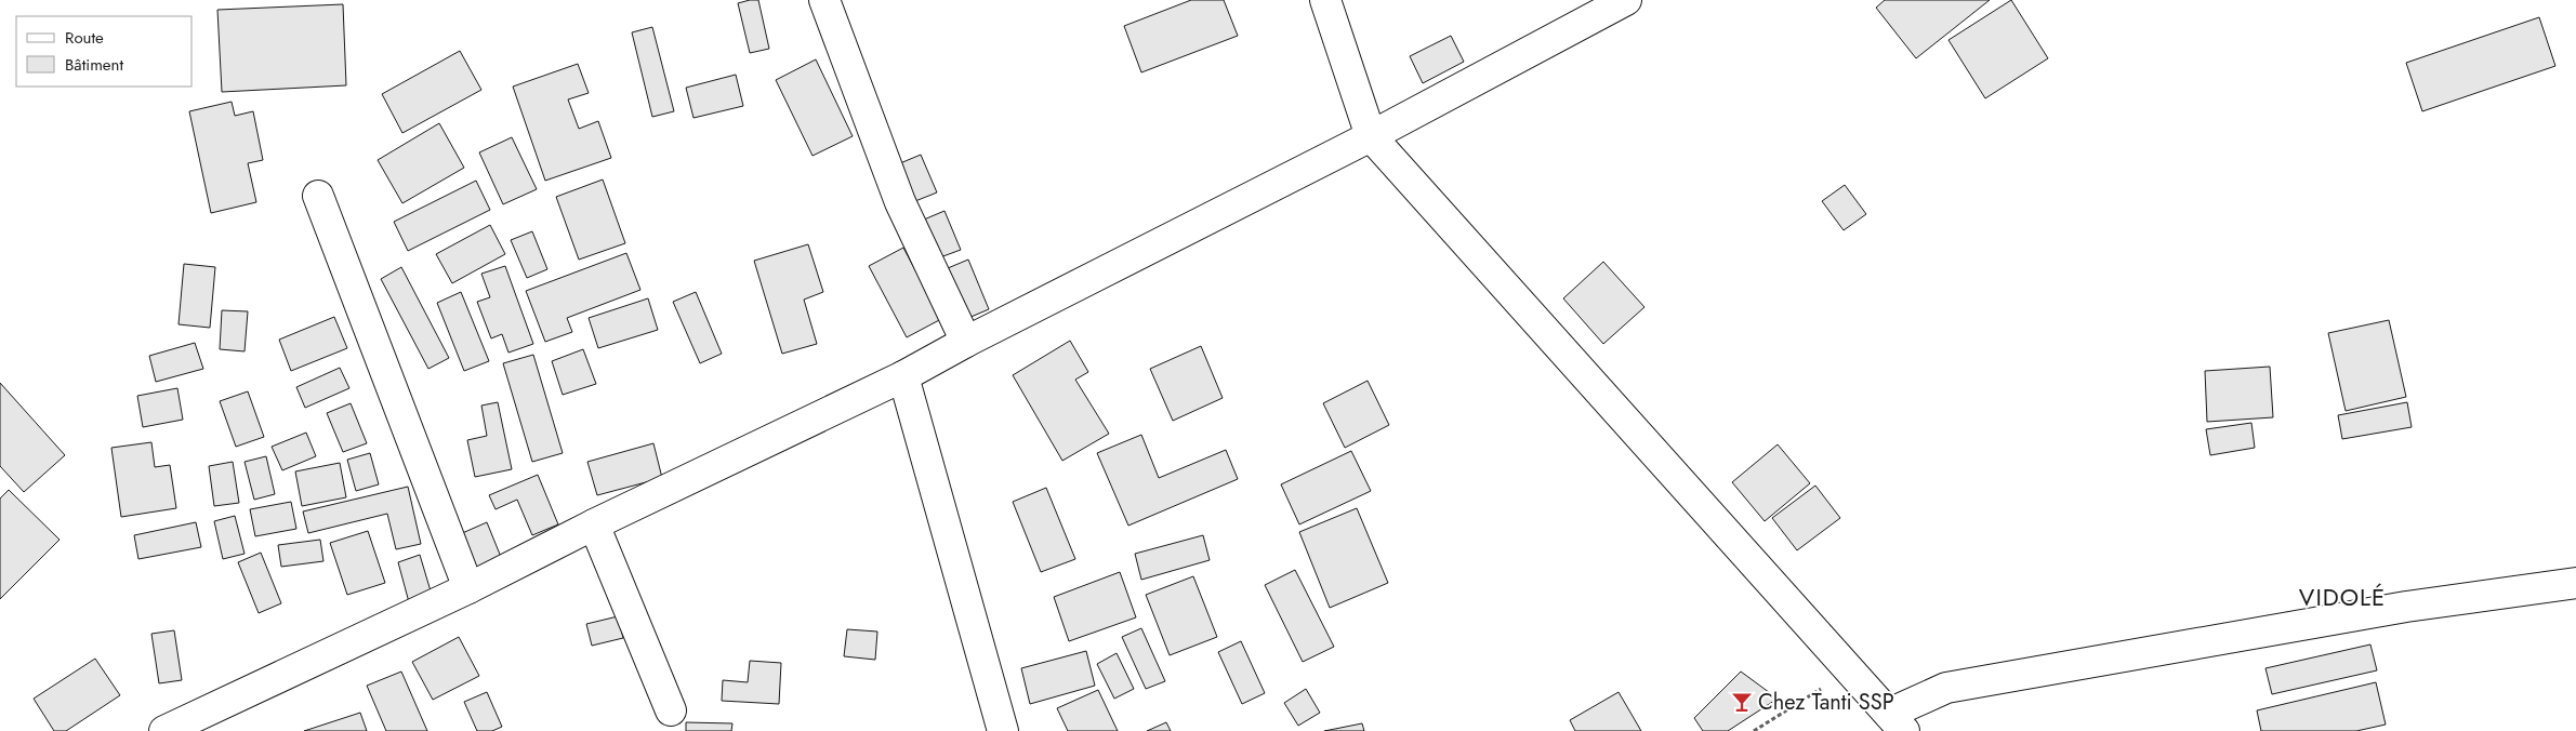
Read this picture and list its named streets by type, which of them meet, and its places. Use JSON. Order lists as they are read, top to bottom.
{
  "districts": ["VIDOLÉ"],
  "places": {
    "bar": ["Chez Tanti SSP"]
  },
  "legend": ["Route", "Bâtiment"]
}
